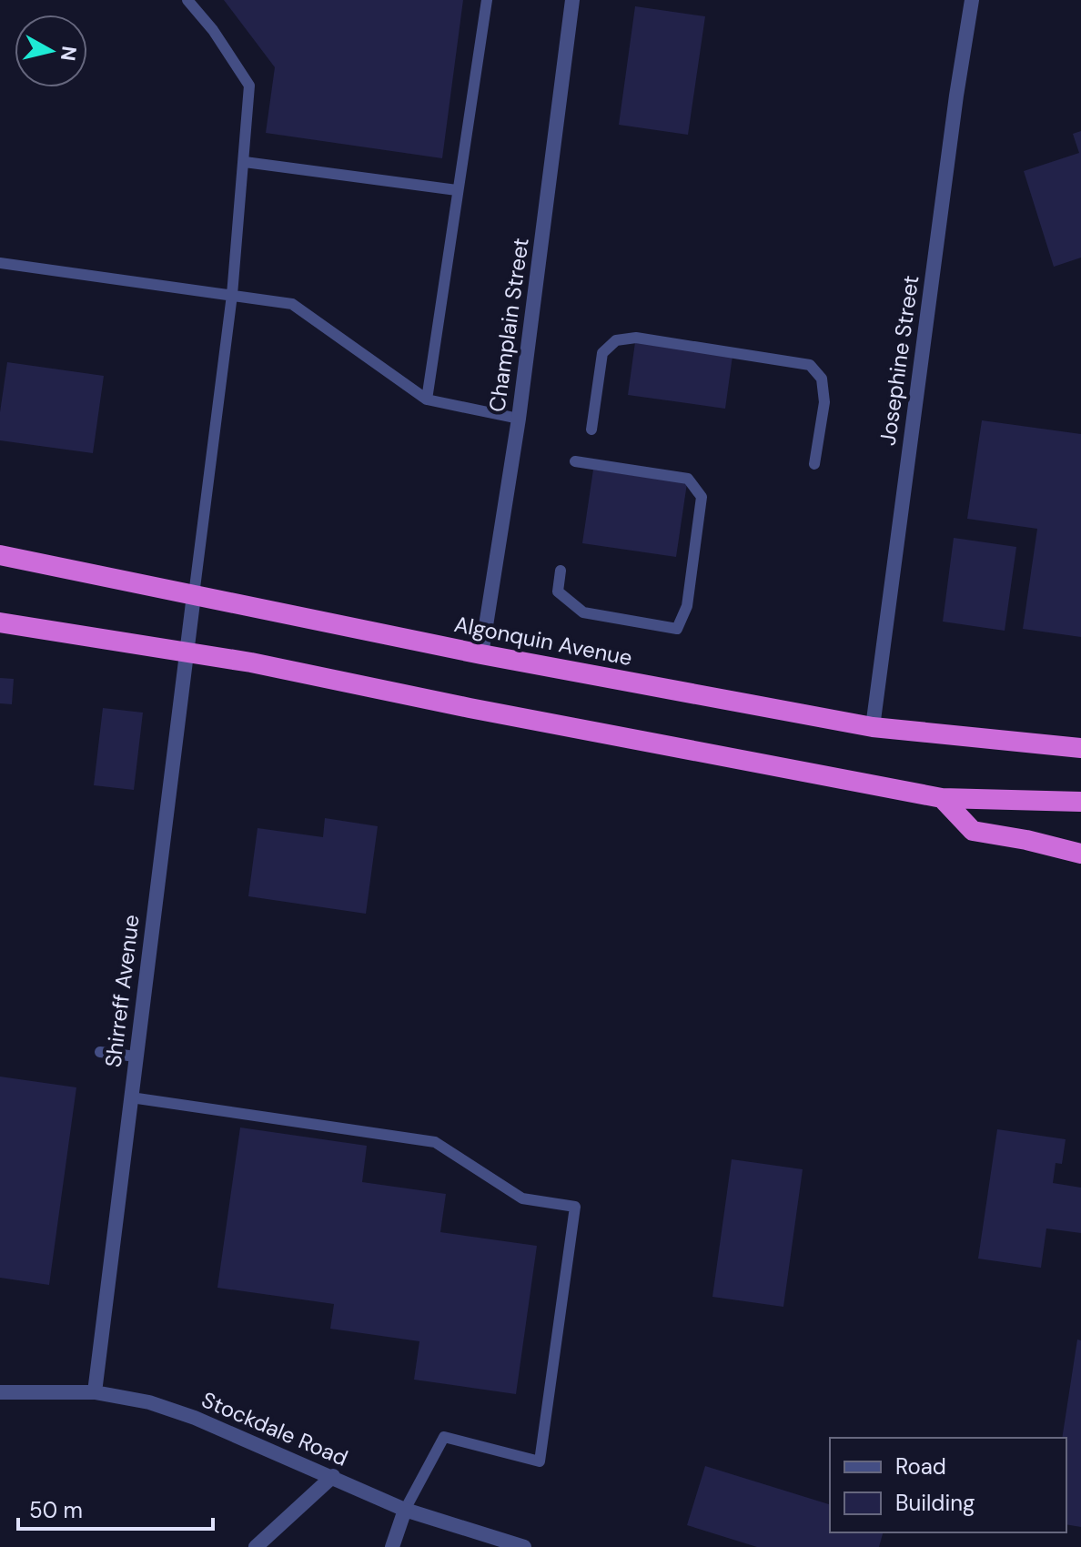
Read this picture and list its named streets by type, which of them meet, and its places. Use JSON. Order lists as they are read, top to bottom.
{
  "streets": {
    "highway": ["Algonquin Avenue"],
    "street": [
      "Champlain Street",
      "Josephine Street",
      "Shirreff Avenue",
      "Stockdale Road"
    ]
  },
  "crossings": [
    ["Champlain Street", "Algonquin Avenue"],
    ["Josephine Street", "Algonquin Avenue"],
    ["Algonquin Avenue", "Shirreff Avenue"],
    ["Shirreff Avenue", "Stockdale Road"]
  ],
  "legend": ["Road", "Building"],
  "scale_bar": "50 m",
  "north": "right"
}
